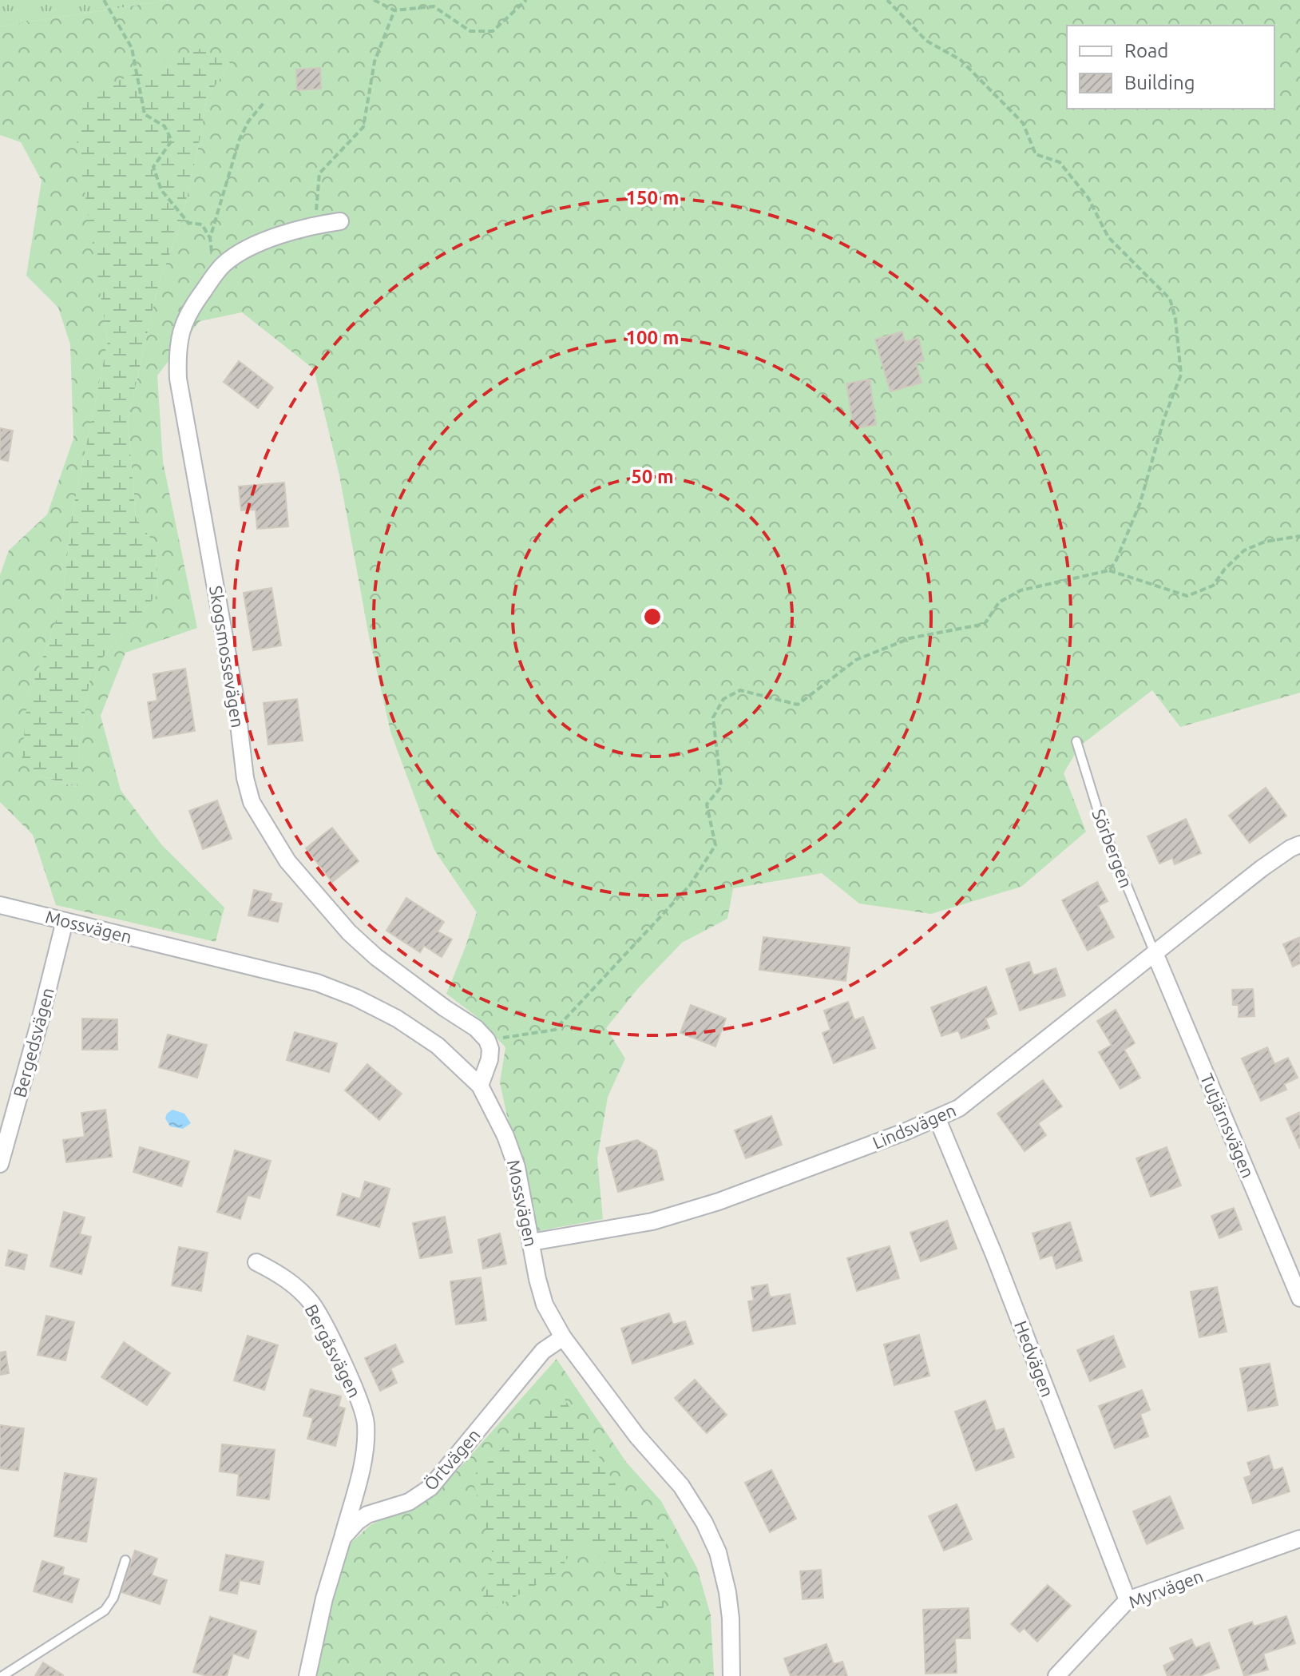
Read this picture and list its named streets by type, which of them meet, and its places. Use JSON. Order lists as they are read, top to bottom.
{
  "streets": {
    "street": [
      "Skogsmossevägen",
      "Mossvägen",
      "Bergedsvägen",
      "Tutjärnsvägen",
      "Lindsvägen",
      "Bergåsvägen",
      "Hedvägen",
      "Örtvägen",
      "Myrvägen"
    ],
    "lane": ["Sörbergen"]
  },
  "crossings": [
    ["Sörbergen", "Tutjärnsvägen"],
    ["Sörbergen", "Lindsvägen"],
    ["Mossvägen", "Bergedsvägen"],
    ["Mossvägen", "Lindsvägen"],
    ["Mossvägen", "Örtvägen"],
    ["Tutjärnsvägen", "Lindsvägen"],
    ["Lindsvägen", "Hedvägen"],
    ["Bergåsvägen", "Örtvägen"],
    ["Hedvägen", "Myrvägen"]
  ],
  "legend": ["Road", "Building"],
  "rings": ["150 m", "100 m", "50 m"]
}
